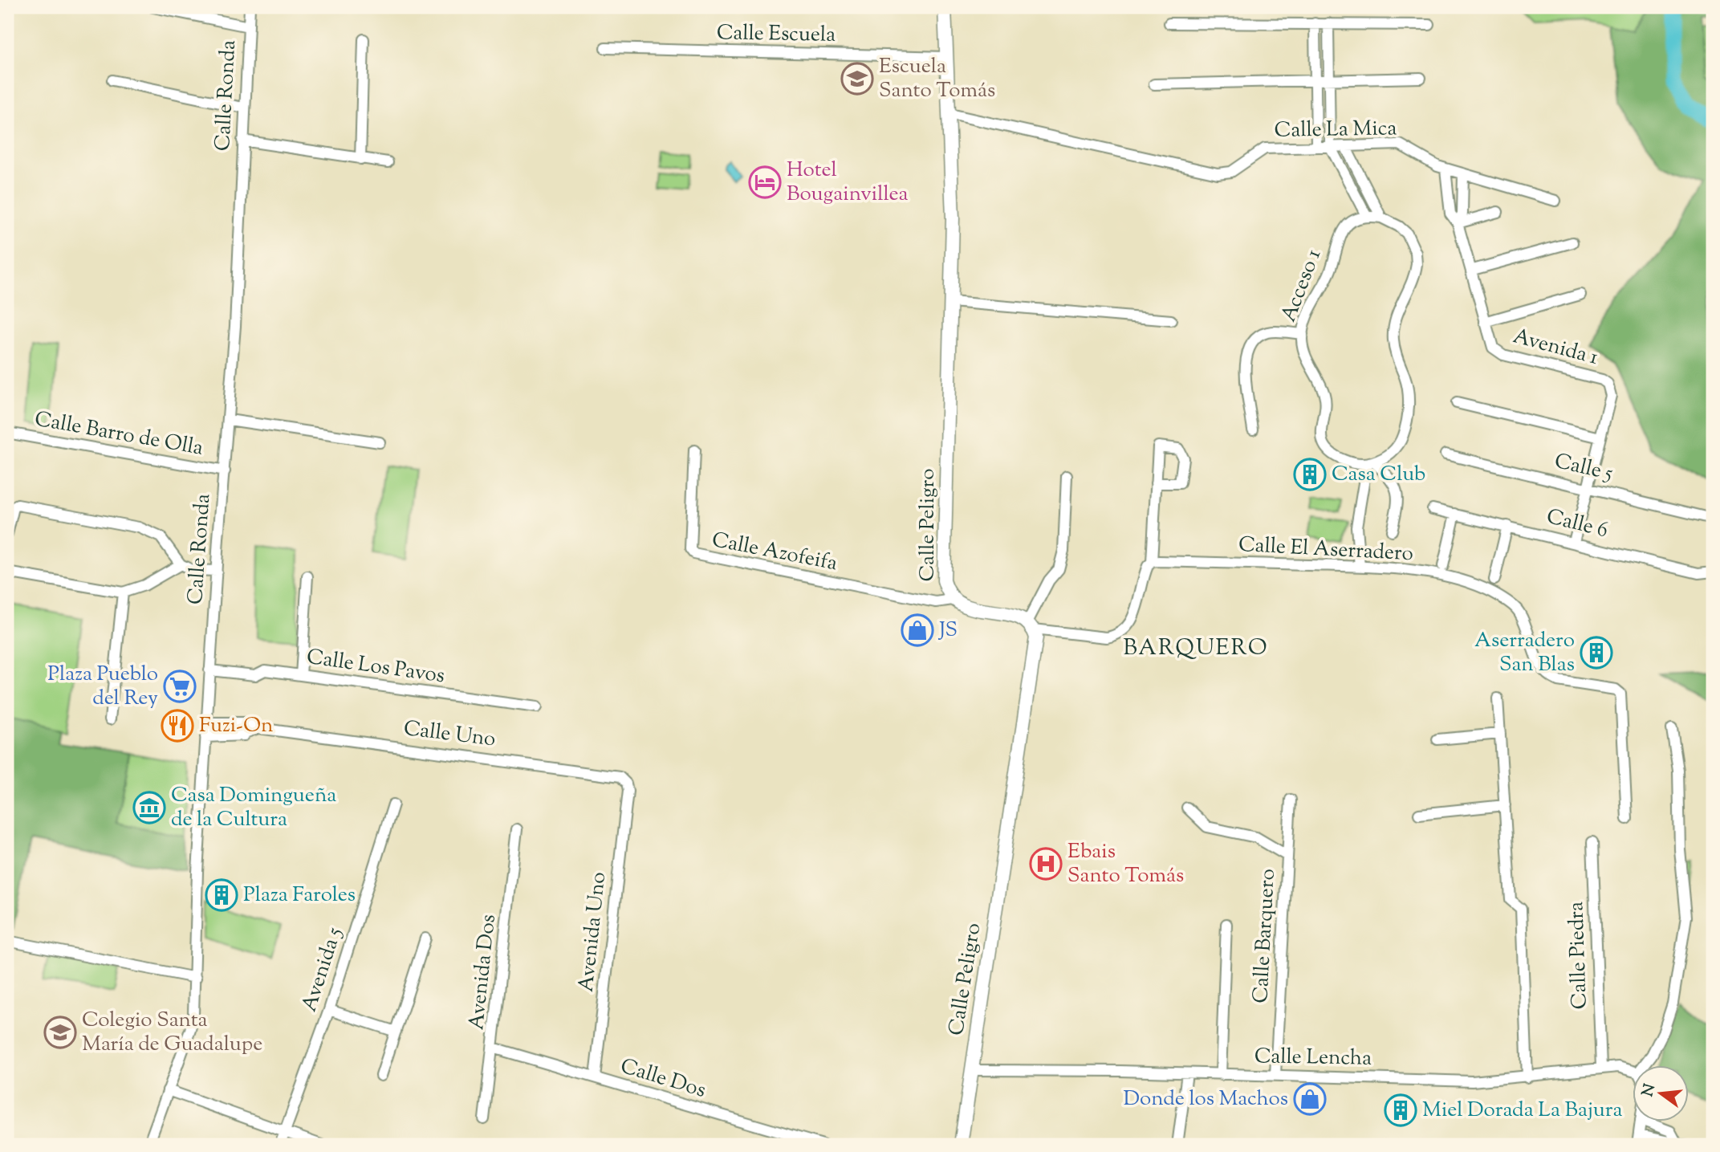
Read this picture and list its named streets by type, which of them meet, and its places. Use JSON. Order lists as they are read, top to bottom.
{
  "streets": {
    "main road": ["Calle Peligro"],
    "street": [
      "Calle Escuela",
      "Calle Ronda",
      "Calle La Mica",
      "Acceso 1",
      "Avenida 1",
      "Calle Barro de Olla",
      "Calle 5",
      "Calle 6",
      "Calle El Aserradero",
      "Calle Azofeifa",
      "Calle Los Pavos",
      "Calle Uno",
      "Avenida Uno",
      "Calle Barquero",
      "Calle Piedra",
      "Avenida 5",
      "Avenida Dos",
      "Calle Lencha",
      "Calle Dos"
    ]
  },
  "crossings": [
    ["Calle Escuela", "Calle Peligro"],
    ["Calle Ronda", "Calle Barro de Olla"],
    ["Calle Ronda", "Calle Los Pavos"],
    ["Calle Ronda", "Calle Uno"],
    ["Calle La Mica", "Avenida 1"],
    ["Calle La Mica", "Calle Peligro"],
    ["Avenida 1", "Calle 5"],
    ["Avenida 1", "Calle 6"],
    ["Calle Peligro", "Calle Azofeifa"],
    ["Calle Peligro", "Calle Lencha"],
    ["Calle Uno", "Avenida Uno"],
    ["Avenida Uno", "Calle Dos"],
    ["Calle Barquero", "Calle Lencha"],
    ["Calle Piedra", "Calle Lencha"],
    ["Avenida Dos", "Calle Dos"]
  ],
  "districts": ["BARQUERO"],
  "places": {
    "school or university": ["Escuela Santo Tomás", "Colegio Santa María de Guadalupe"],
    "hotel": ["Hotel Bougainvillea"],
    "building": [
      "Casa Club",
      "Aserradero San Blas",
      "Plaza Faroles",
      "Miel Dorada La Bajura"
    ],
    "shop": ["JS", "Donde los Machos"],
    "supermarket": ["Plaza Pueblo del Rey"],
    "restaurant": ["Fuzi-On"],
    "museum": ["Casa Domingueña de la Cultura"],
    "hospital": ["Ebais Santo Tomás"]
  },
  "north": "left"
}
